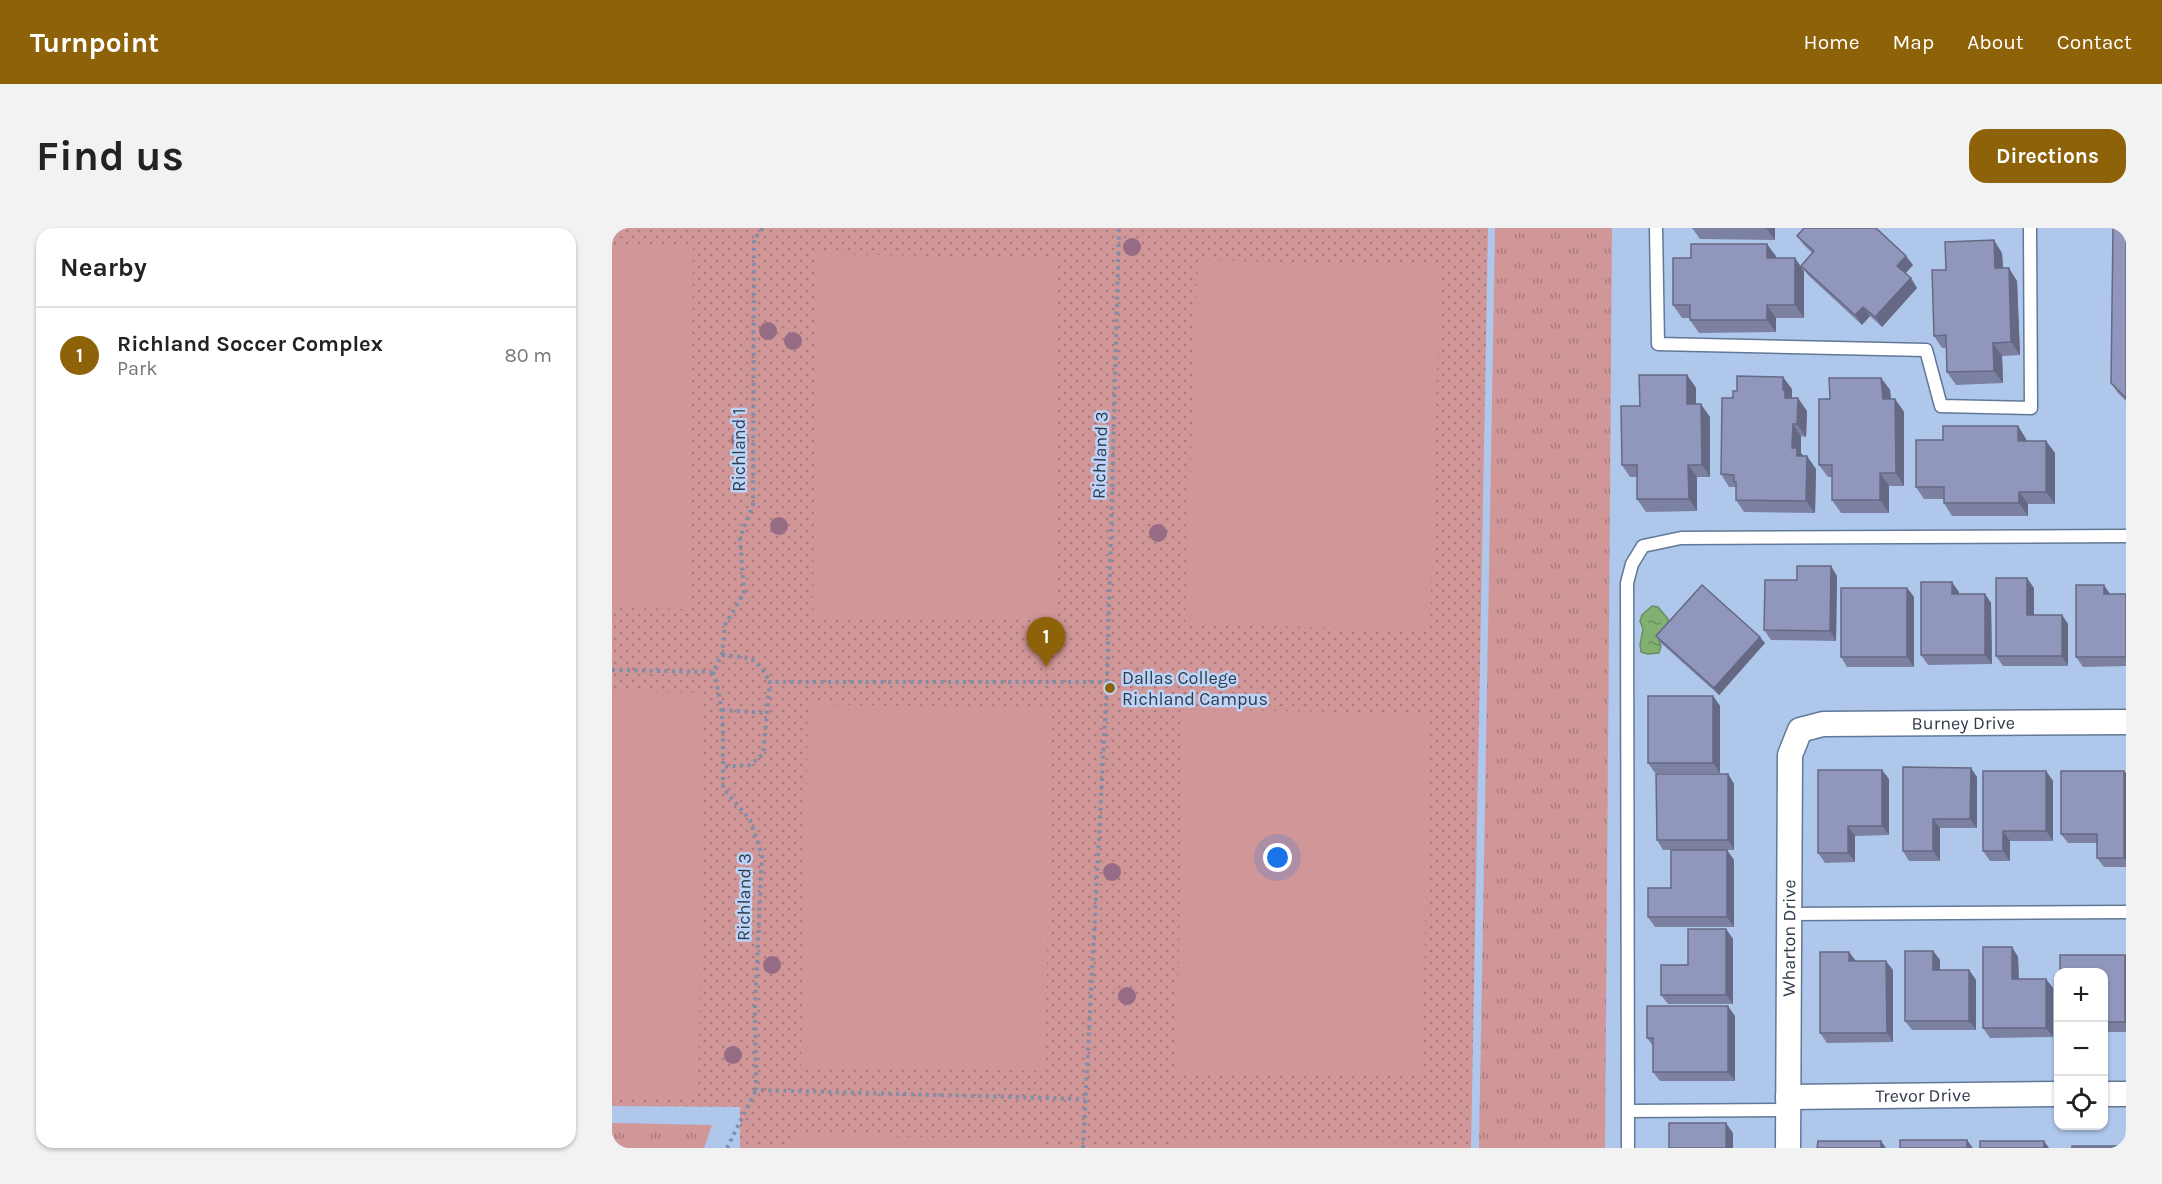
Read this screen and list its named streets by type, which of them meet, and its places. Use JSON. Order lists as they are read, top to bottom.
{
  "streets": {
    "street": ["Burney Drive", "Wharton Drive", "Trevor Drive"],
    "path": ["Richland 1", "Richland 3"]
  },
  "crossings": [
    ["Richland 1", "Richland 3"],
    ["Burney Drive", "Wharton Drive"],
    ["Wharton Drive", "Trevor Drive"]
  ],
  "places": ["Dallas College Richland Campus"],
  "page": {
    "header": "Turnpoint",
    "nav": [
      "Home",
      "Map",
      "About",
      "Contact"
    ],
    "buttons": "Directions",
    "title": "Find us",
    "heading": "Nearby",
    "list": [
      {
        "mark": "1",
        "name": "Richland Soccer Complex",
        "note": "Park",
        "value": "80 m"
      }
    ],
    "pins": "1",
    "map_buttons": ["+", "−"]
  }
}
